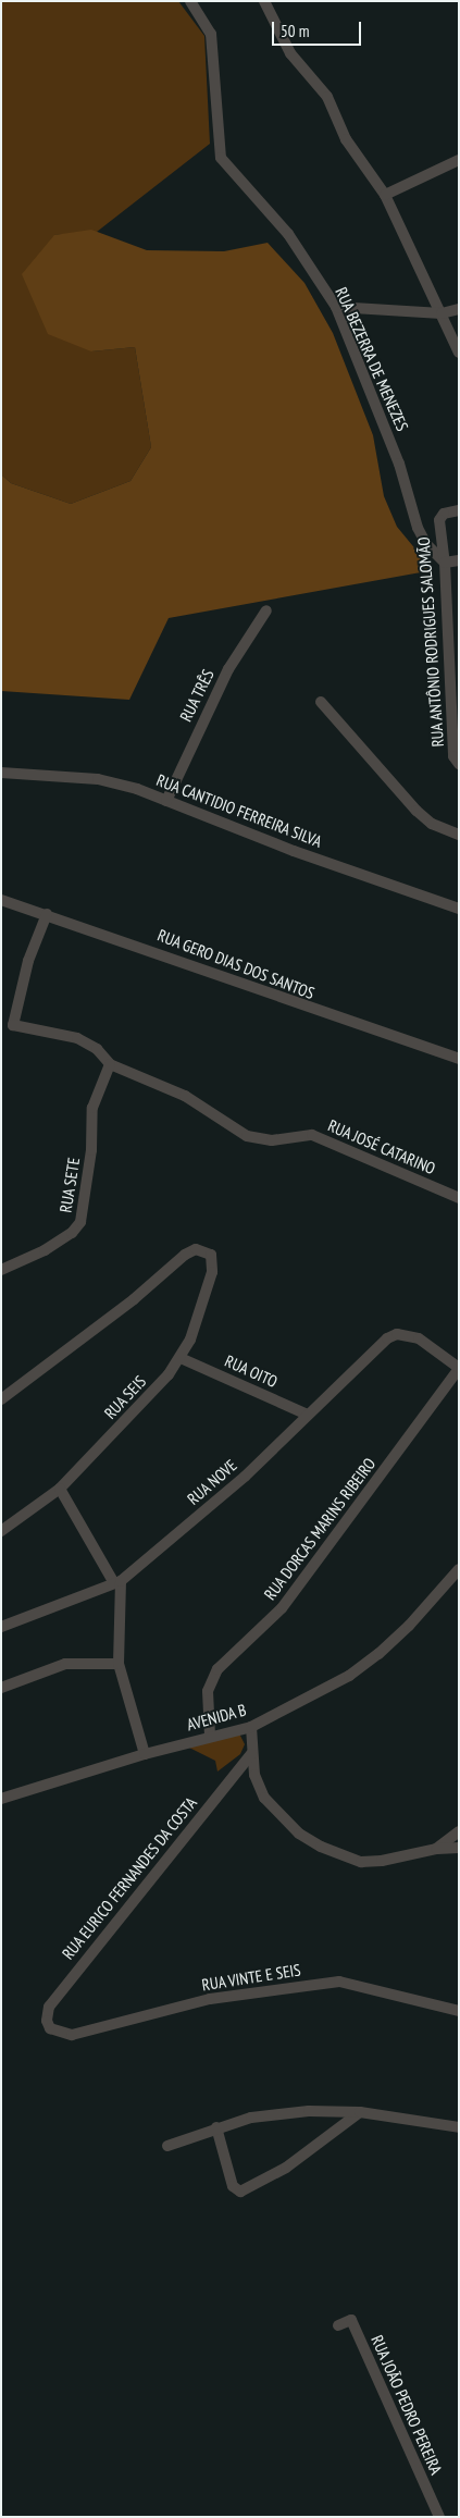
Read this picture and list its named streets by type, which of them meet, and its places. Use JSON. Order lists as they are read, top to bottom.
{
  "streets": {
    "street": [
      "RUA BEZERRA DE MENEZES",
      "RUA ANTÔNIO RODRIGUES SALOMÃO",
      "RUA TRÊS",
      "RUA CANTIDIO FERREIRA SILVA",
      "RUA GERO DIAS DOS SANTOS",
      "RUA JOSÉ CATARINO",
      "RUA SETE",
      "RUA OITO",
      "RUA SEIS",
      "RUA NOVE",
      "RUA DORCAS MARINS RIBEIRO",
      "AVENIDA B",
      "RUA EURICO FERNANDES DA COSTA",
      "RUA VINTE E SEIS",
      "RUA JOÃO PEDRO PEREIRA"
    ]
  },
  "crossings": [
    ["RUA BEZERRA DE MENEZES", "RUA ANTÔNIO RODRIGUES SALOMÃO"],
    ["RUA TRÊS", "RUA CANTIDIO FERREIRA SILVA"],
    ["RUA GERO DIAS DOS SANTOS", "RUA JOSÉ CATARINO"],
    ["RUA JOSÉ CATARINO", "RUA SETE"],
    ["RUA OITO", "RUA SEIS"],
    ["RUA OITO", "RUA NOVE"],
    ["RUA NOVE", "RUA DORCAS MARINS RIBEIRO"],
    ["RUA DORCAS MARINS RIBEIRO", "AVENIDA B"],
    ["RUA EURICO FERNANDES DA COSTA", "RUA VINTE E SEIS"]
  ],
  "scale_bar": "50 m"
}
